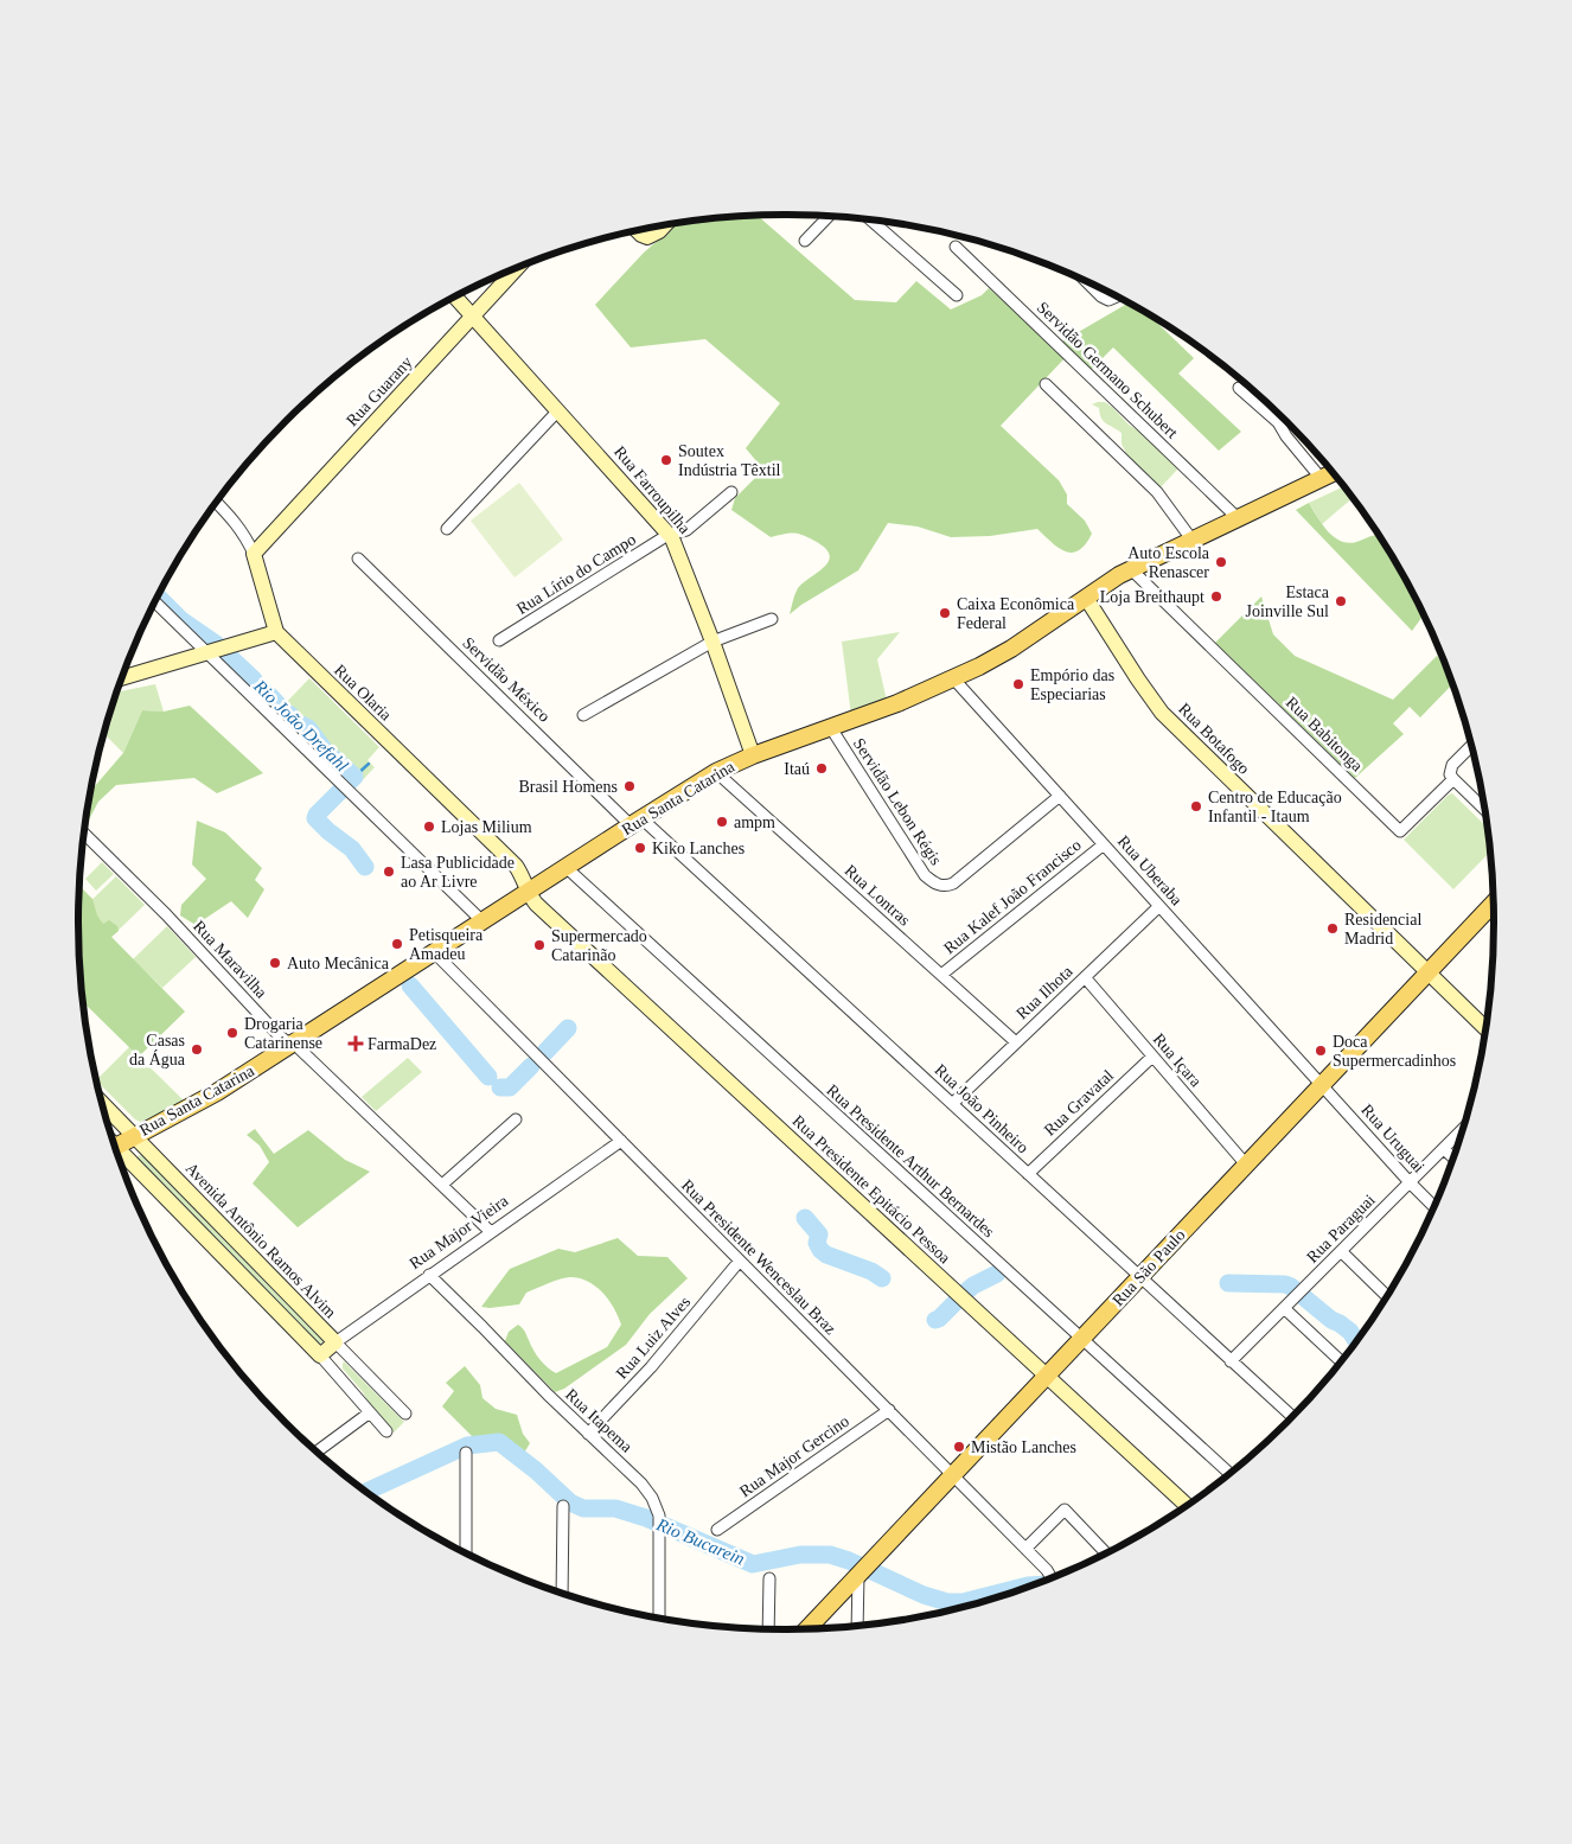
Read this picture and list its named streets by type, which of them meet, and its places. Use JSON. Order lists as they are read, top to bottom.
{
  "streets": {
    "main road": ["Rua Santa Catarina", "Rua São Paulo"],
    "street": [
      "Servidão Germano Schubert",
      "Rua Guarany",
      "Rua Farroupilha",
      "Rua Lírio do Campo",
      "Servidão México",
      "Rua Olaria",
      "Rua Babitonga",
      "Rua Botafogo",
      "Servidão Lebon Régis",
      "Rua Uberaba",
      "Rua Lontras",
      "Rua Kalef João Francisco",
      "Rua Maravilha",
      "Rua Ilhota",
      "Rua Içara",
      "Rua Gravatal",
      "Rua João Pinheiro",
      "Rua Uruguai",
      "Rua Presidente Arthur Bernardes",
      "Rua Presidente Epitácio Pessoa",
      "Rua Paraguai",
      "Rua Major Vieira",
      "Avenida Antônio Ramos Alvim",
      "Rua Presidente Wenceslau Braz",
      "Rua Luiz Alves",
      "Rua Itapema",
      "Rua Major Gercino"
    ]
  },
  "crossings": [
    ["Servidão Germano Schubert", "Rua Santa Catarina"],
    ["Rua Guarany", "Rua Farroupilha"],
    ["Rua Farroupilha", "Rua Lírio do Campo"],
    ["Rua Farroupilha", "Rua Santa Catarina"],
    ["Servidão México", "Rua Santa Catarina"],
    ["Servidão México", "Rua João Pinheiro"],
    ["Rua Olaria", "Rua Santa Catarina"],
    ["Rua Olaria", "Rua Presidente Epitácio Pessoa"],
    ["Rua Babitonga", "Rua Santa Catarina"],
    ["Rua Botafogo", "Rua Santa Catarina"],
    ["Rua Botafogo", "Rua São Paulo"],
    ["Rua Santa Catarina", "Servidão Lebon Régis"],
    ["Rua Santa Catarina", "Rua Uberaba"],
    ["Rua Santa Catarina", "Rua Lontras"],
    ["Rua Santa Catarina", "Rua Maravilha"],
    ["Rua Santa Catarina", "Rua João Pinheiro"],
    ["Rua Santa Catarina", "Rua Presidente Arthur Bernardes"],
    ["Rua Santa Catarina", "Rua Presidente Epitácio Pessoa"],
    ["Rua Santa Catarina", "Avenida Antônio Ramos Alvim"],
    ["Rua Santa Catarina", "Rua Presidente Wenceslau Braz"],
    ["Servidão Lebon Régis", "Rua Uberaba"],
    ["Rua Uberaba", "Rua Kalef João Francisco"],
    ["Rua Uberaba", "Rua Ilhota"],
    ["Rua Uberaba", "Rua Uruguai"],
    ["Rua Uberaba", "Rua São Paulo"],
    ["Rua Lontras", "Rua Kalef João Francisco"],
    ["Rua Lontras", "Rua Ilhota"],
    ["Rua Maravilha", "Rua Major Vieira"],
    ["Rua Ilhota", "Rua Içara"],
    ["Rua Ilhota", "Rua João Pinheiro"],
    ["Rua Içara", "Rua Gravatal"],
    ["Rua Içara", "Rua São Paulo"],
    ["Rua Gravatal", "Rua João Pinheiro"],
    ["Rua João Pinheiro", "Rua Paraguai"],
    ["Rua João Pinheiro", "Rua São Paulo"],
    ["Rua Uruguai", "Rua Paraguai"],
    ["Rua Uruguai", "Rua São Paulo"],
    ["Rua Presidente Arthur Bernardes", "Rua São Paulo"],
    ["Rua Presidente Epitácio Pessoa", "Rua São Paulo"],
    ["Rua Major Vieira", "Avenida Antônio Ramos Alvim"],
    ["Rua Major Vieira", "Rua Presidente Wenceslau Braz"],
    ["Rua Major Vieira", "Rua Itapema"],
    ["Rua Presidente Wenceslau Braz", "Rua São Paulo"],
    ["Rua Presidente Wenceslau Braz", "Rua Luiz Alves"],
    ["Rua Presidente Wenceslau Braz", "Rua Major Gercino"],
    ["Rua Luiz Alves", "Rua Itapema"]
  ],
  "water": ["Rio João Drefahl", "Rio Bucarein"],
  "places": {
    "other": [
      "Soutex Indústria Têxtil",
      "Auto Escola Renascer",
      "Loja Breithaupt",
      "Estaca Joinville Sul",
      "Caixa Econômica Federal",
      "Empório das Especiarias",
      "Itaú",
      "Brasil Homens",
      "Centro de Educação Infantil - Itaum",
      "ampm",
      "Lojas Milium",
      "Kiko Lanches",
      "Lasa Publicidade ao Ar Livre",
      "Residencial Madrid",
      "Petisqueira Amadeu",
      "Supermercado Catarinão",
      "Auto Mecânica",
      "Drogaria Catarinense",
      "Casas da Água",
      "Doca Supermercadinhos",
      "Mistão Lanches"
    ],
    "health": ["FarmaDez"]
  }
}
